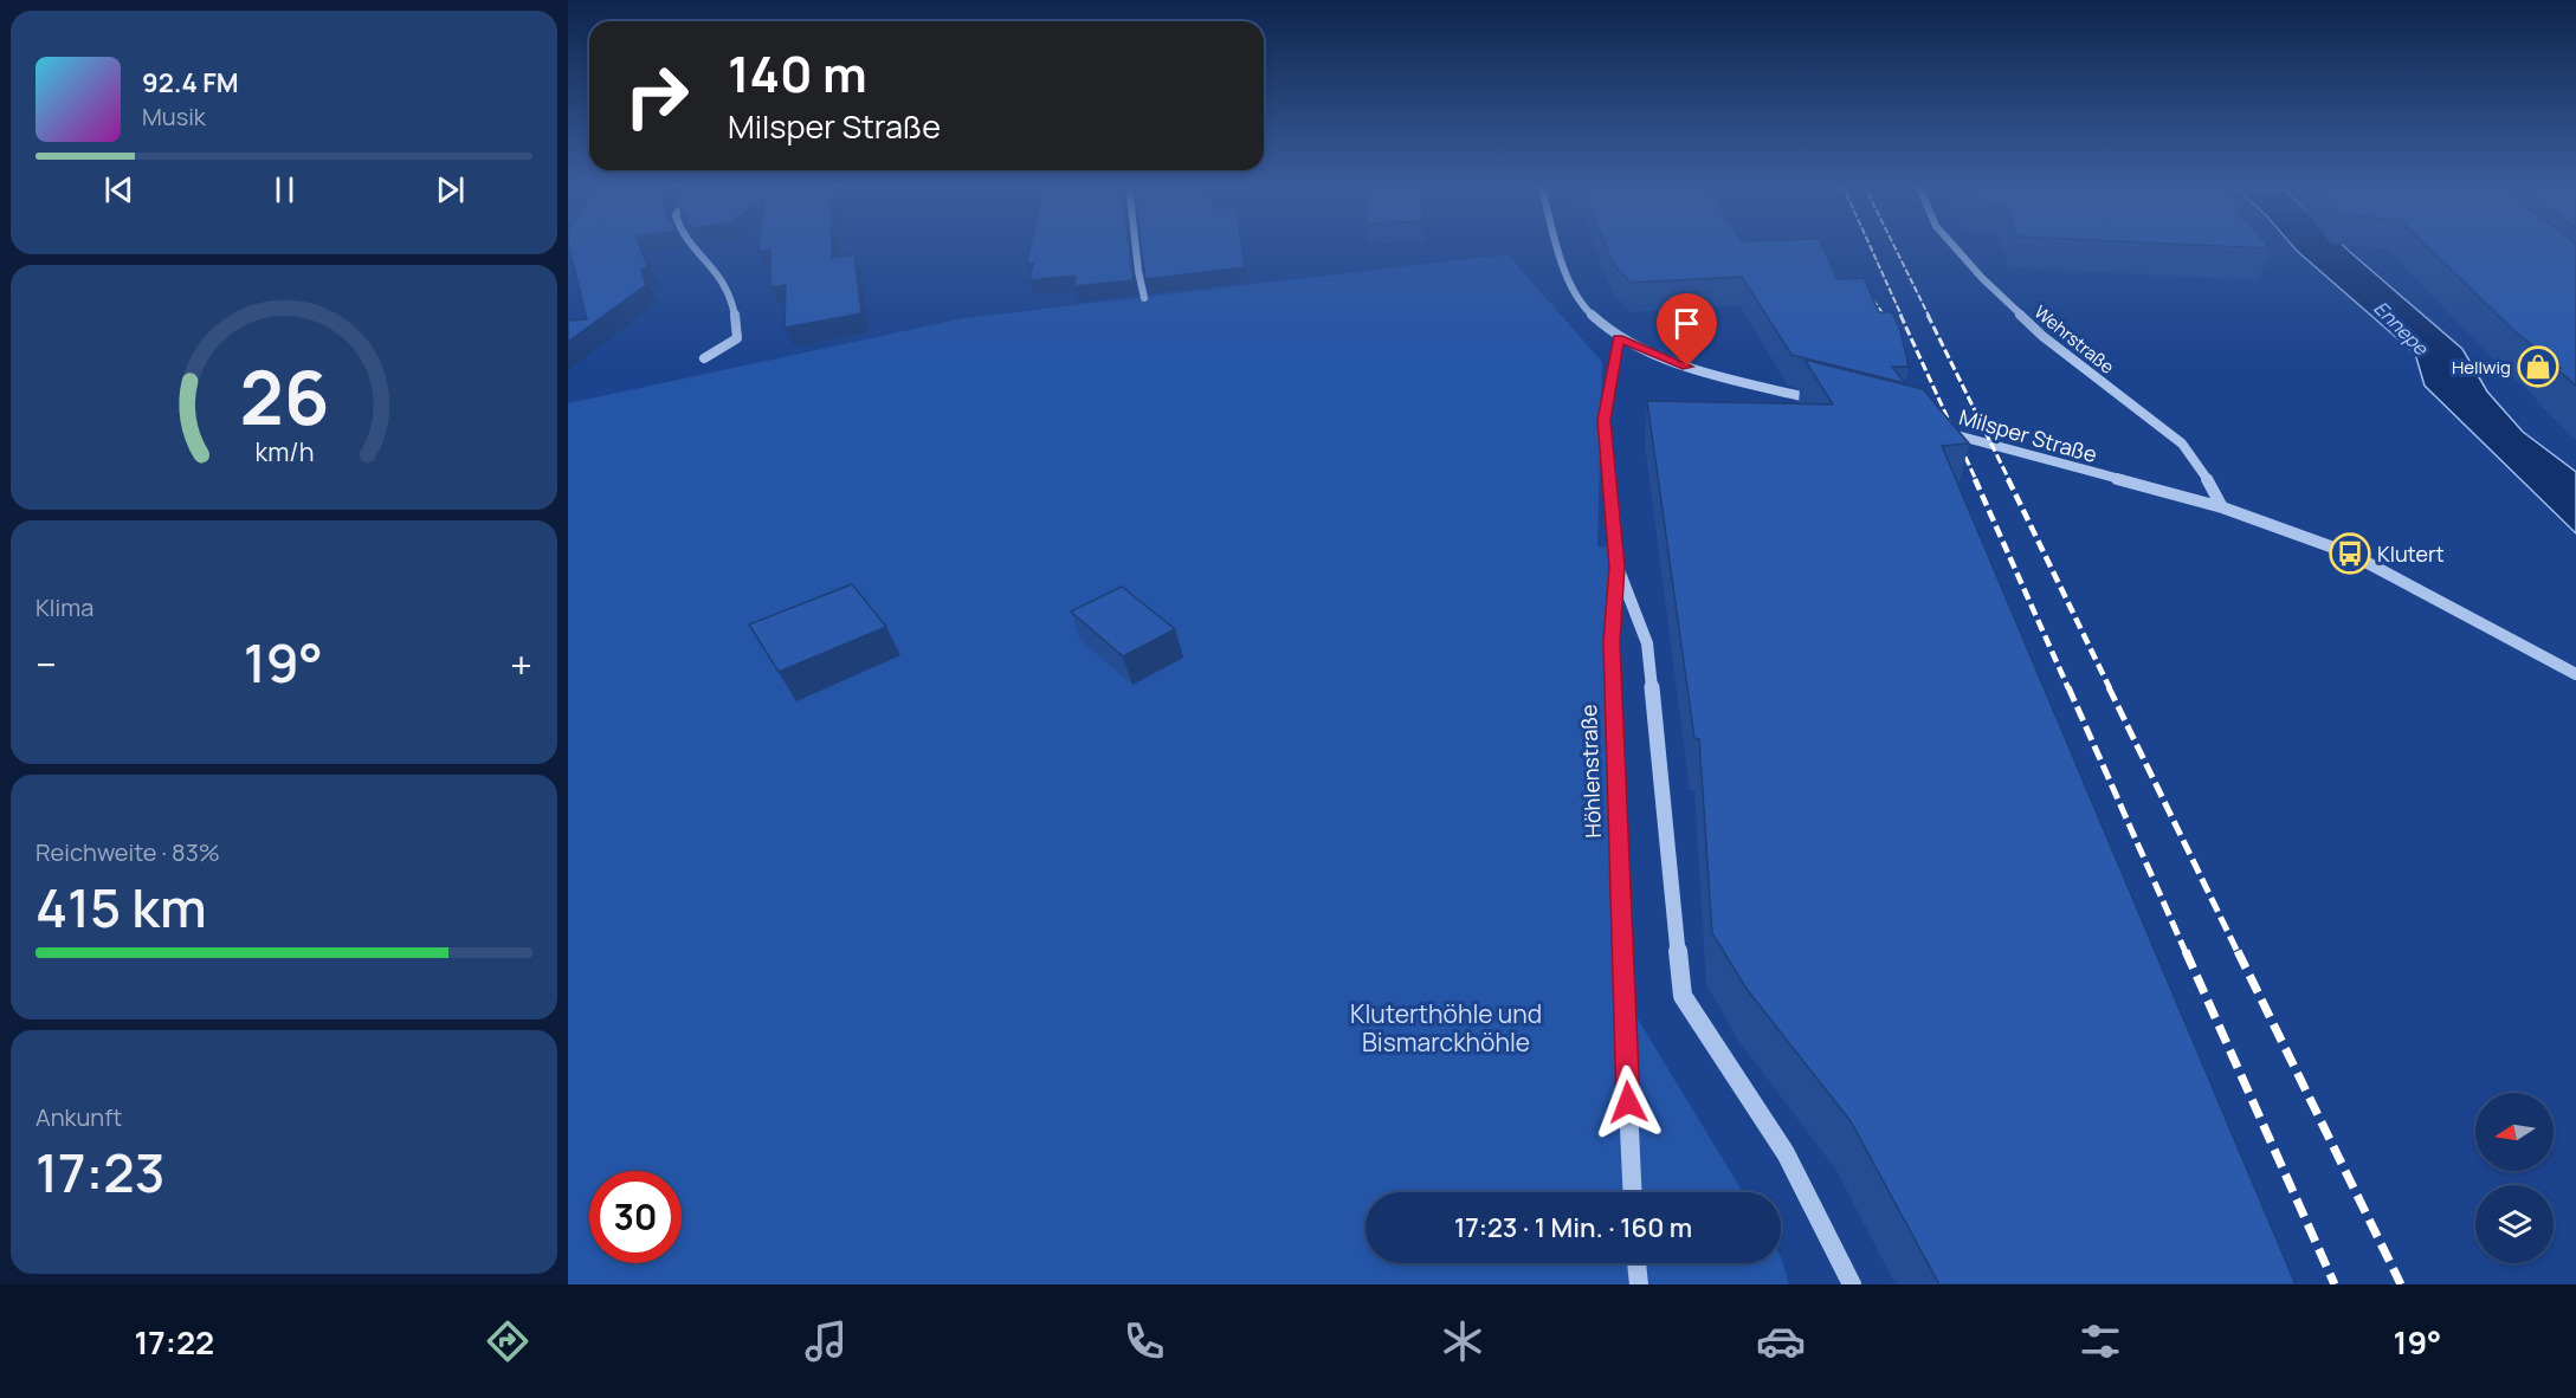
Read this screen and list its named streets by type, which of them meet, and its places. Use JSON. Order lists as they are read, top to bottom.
{
  "streets": {
    "street": ["Wehrstraße", "Milsper Straße", "Höhlenstraße"]
  },
  "crossings": [
    ["Wehrstraße", "Milsper Straße"]
  ],
  "water": ["Ennepe"],
  "parks": ["Kluterthöhle und Bismarckhöhle"],
  "places": {
    "shop": ["Hellwig"],
    "bus stop": ["Klutert"]
  },
  "north": "left",
  "page": {
    "turn": ["140 m", "Milsper Straße"],
    "song": ["92.4 FM", "Musik"],
    "tile": [
      "Klima",
      ["Reichweite · 83%", "415 km"],
      ["Ankunft", "17:23"]
    ],
    "heat": ["−", "19°", "+"],
    "limit": "30",
    "trip": "17:23 · 1 Min. · 160 m",
    "tabs": ["17:22", "19°"],
    "gauge": ["26", "km/h"]
  }
}
